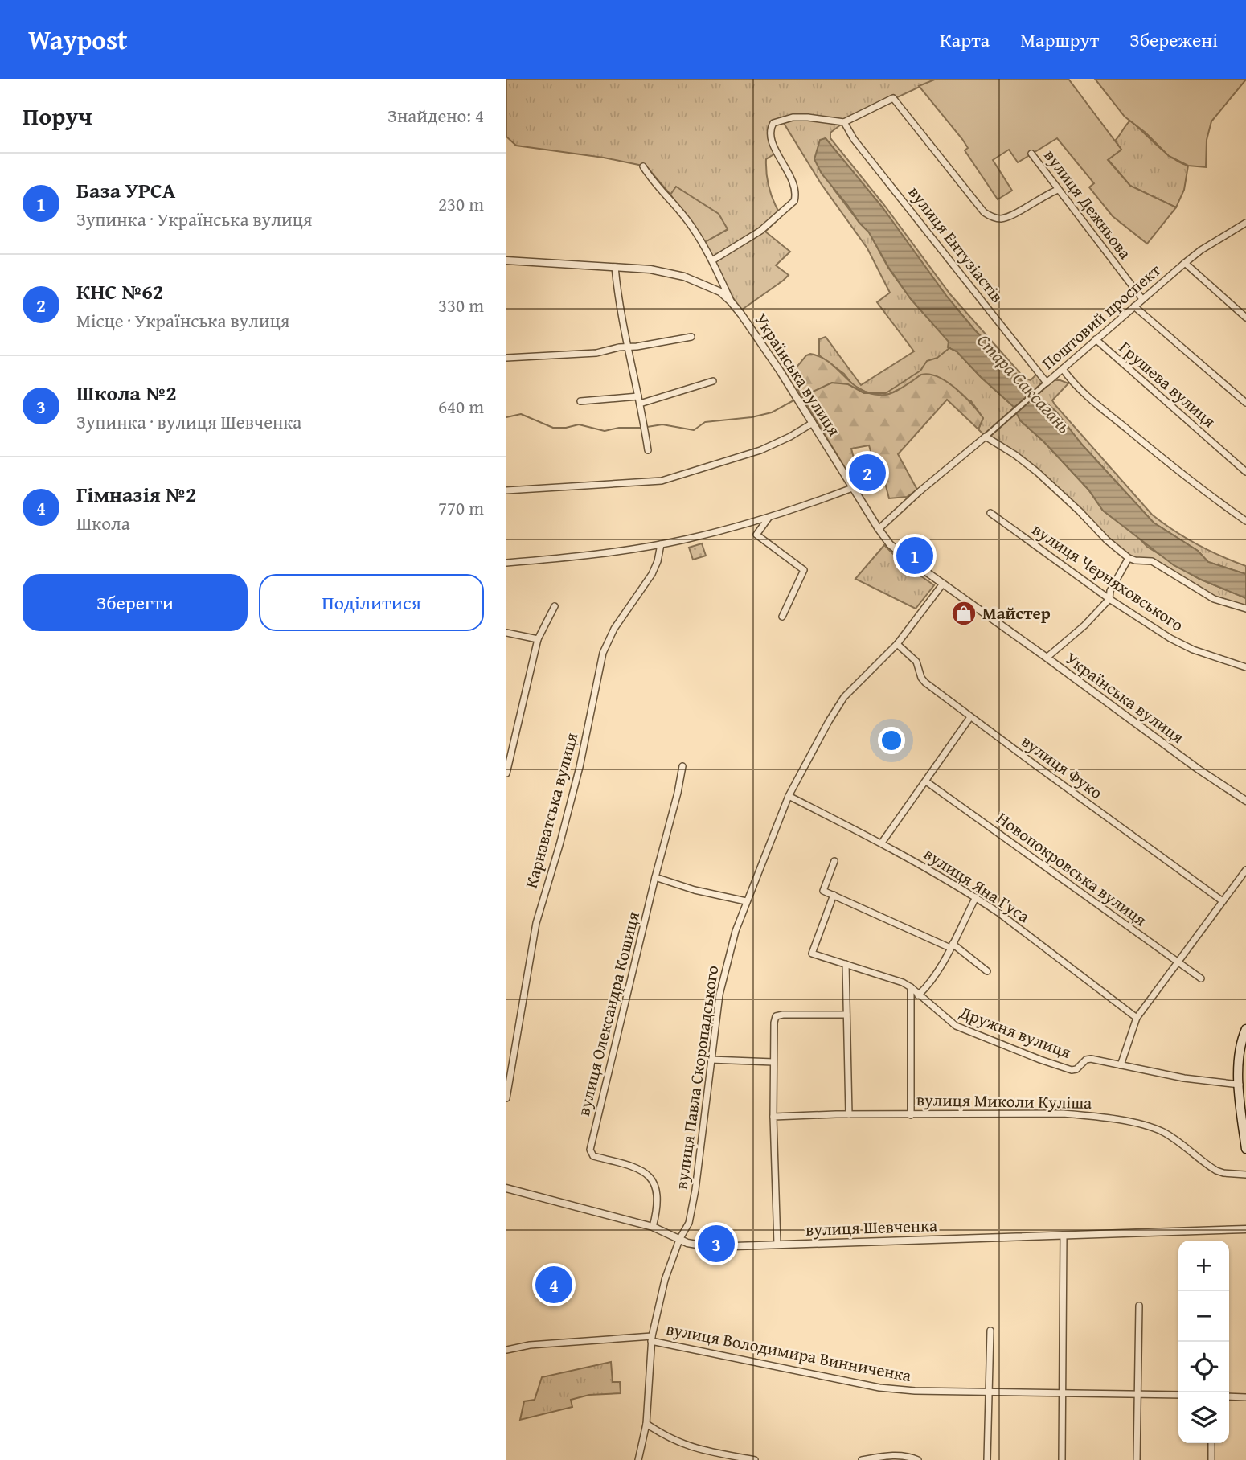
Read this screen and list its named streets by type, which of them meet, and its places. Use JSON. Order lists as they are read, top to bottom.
{
  "streets": {
    "street": [
      "вулиця Дежньова",
      "вулиця Ентузіастів",
      "Поштовий проспект",
      "Українська вулиця",
      "Грушева вулиця",
      "вулиця Черняховського",
      "вулиця Фуко",
      "Карнаватська вулиця",
      "Новопокровська вулиця",
      "вулиця Яна Гуса",
      "вулиця Олександра Кошиця",
      "Дружня вулиця",
      "вулиця Павла Скоропадського",
      "вулиця Миколи Куліша",
      "вулиця Шевченка",
      "вулиця Володимира Винниченка"
    ]
  },
  "crossings": [
    ["вулиця Дежньова", "Поштовий проспект"],
    ["вулиця Ентузіастів", "Поштовий проспект"],
    ["Поштовий проспект", "Українська вулиця"],
    ["Поштовий проспект", "Грушева вулиця"],
    ["Українська вулиця", "вулиця Павла Скоропадського"],
    ["вулиця Фуко", "вулиця Павла Скоропадського"],
    ["вулиця Яна Гуса", "вулиця Павла Скоропадського"],
    ["вулиця Олександра Кошиця", "вулиця Шевченка"],
    ["вулиця Павла Скоропадського", "вулиця Шевченка"],
    ["вулиця Павла Скоропадського", "вулиця Володимира Винниченка"]
  ],
  "water": ["Стара Саксагань"],
  "places": {
    "shop": ["Майстер"]
  },
  "page": {
    "header": "Waypost",
    "nav": ["Карта", "Маршрут", "Збережені"],
    "heading": ["Поруч", "Знайдено: 4"],
    "list": [
      {
        "mark": "1",
        "name": "База УРСА",
        "note": "Зупинка · Українська вулиця",
        "value": "230 m"
      },
      {
        "mark": "2",
        "name": "КНС №62",
        "note": "Місце · Українська вулиця",
        "value": "330 m"
      },
      {
        "mark": "3",
        "name": "Школа №2",
        "note": "Зупинка · вулиця Шевченка",
        "value": "640 m"
      },
      {
        "mark": "4",
        "name": "Гімназія №2",
        "note": "Школа",
        "value": "770 m"
      }
    ],
    "pins": [
      "2",
      "1",
      "3",
      "4"
    ],
    "buttons": ["Зберегти", "Поділитися"],
    "map_buttons": ["+", "−"]
  }
}
